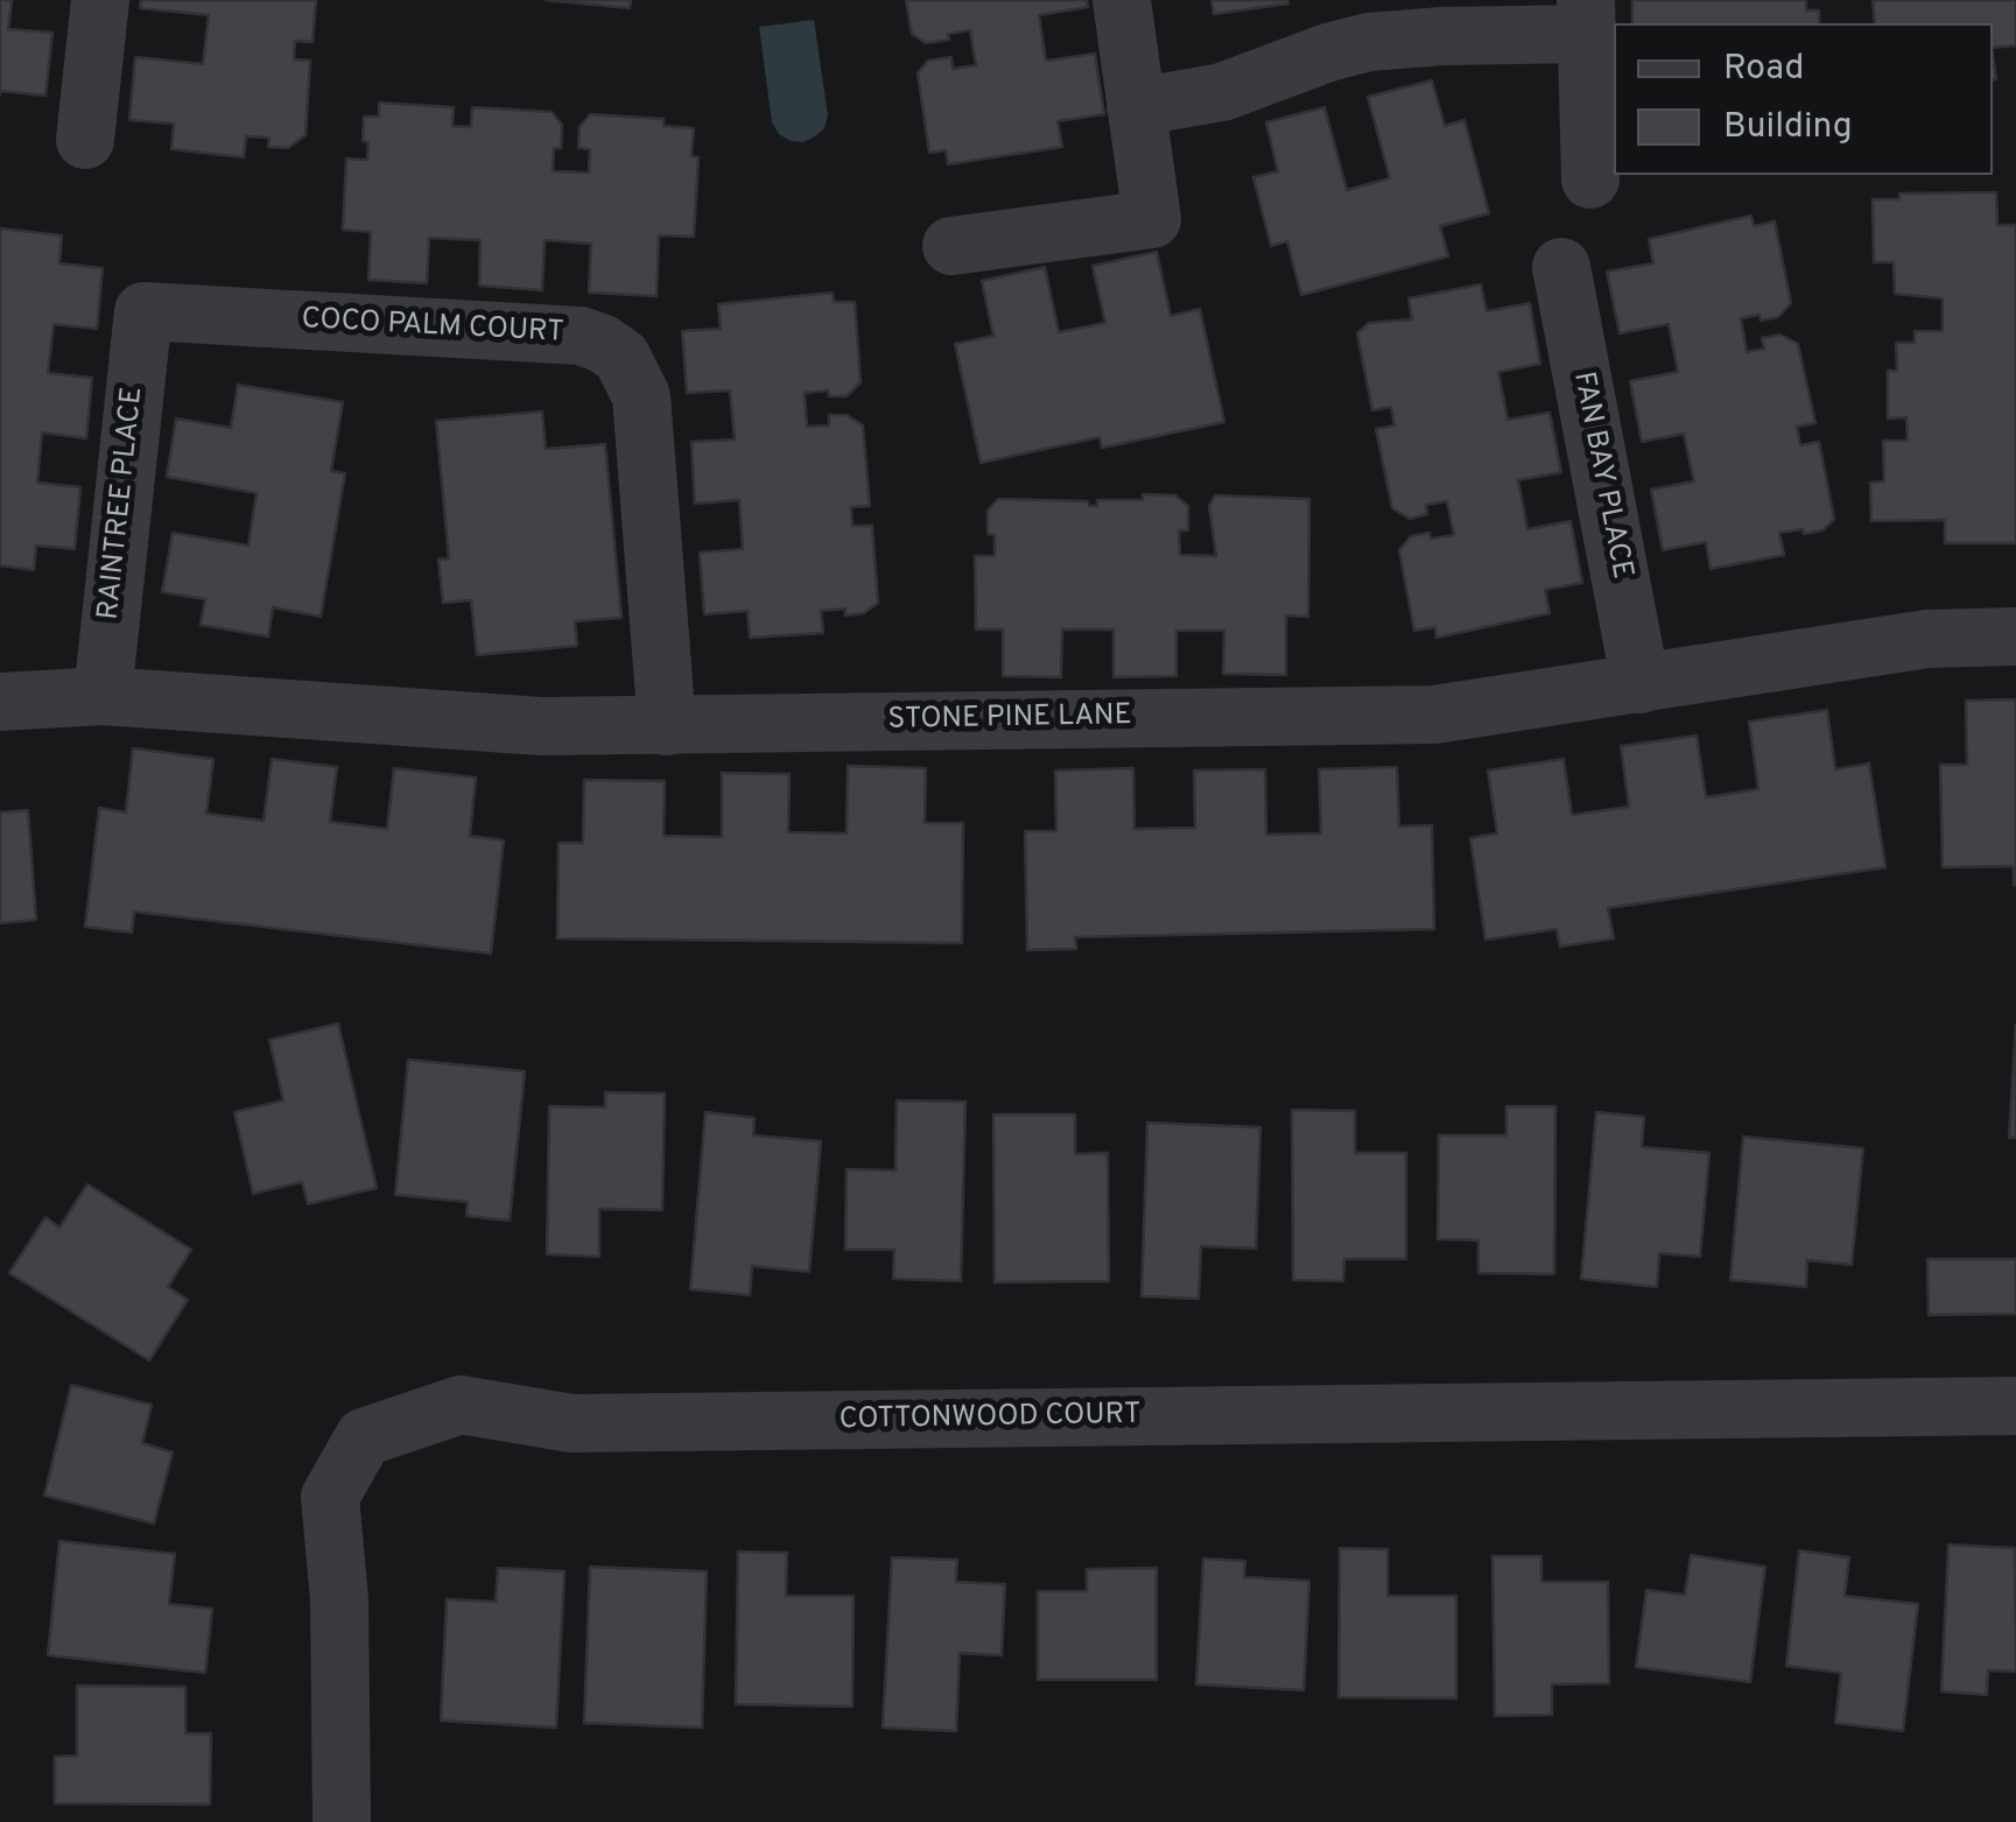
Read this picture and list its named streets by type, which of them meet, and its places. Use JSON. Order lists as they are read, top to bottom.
{
  "streets": {
    "street": [
      "COCO PALM COURT",
      "FAN BAY PLACE",
      "RAINTREE PLACE",
      "STONE PINE LANE",
      "COTTONWOOD COURT"
    ]
  },
  "crossings": [
    ["COCO PALM COURT", "RAINTREE PLACE"],
    ["COCO PALM COURT", "STONE PINE LANE"],
    ["FAN BAY PLACE", "STONE PINE LANE"],
    ["RAINTREE PLACE", "STONE PINE LANE"]
  ],
  "legend": ["Road", "Building"]
}
